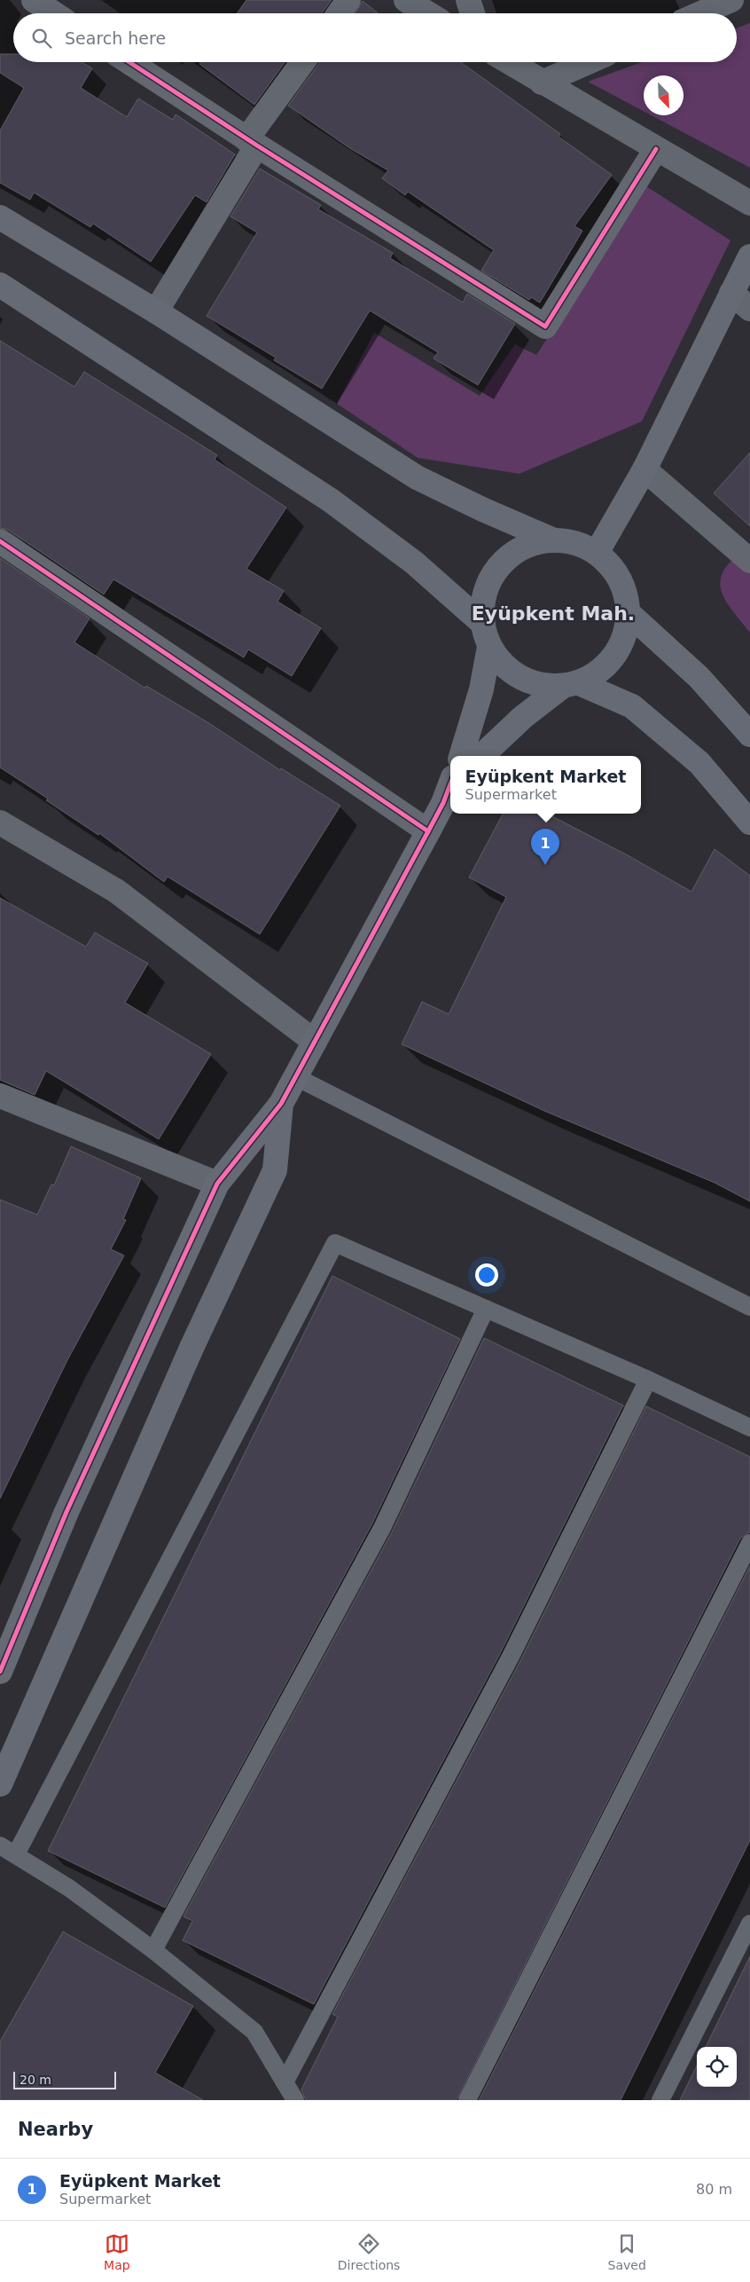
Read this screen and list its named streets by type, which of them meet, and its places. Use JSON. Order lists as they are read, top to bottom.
{
  "districts": ["Eyüpkent Mah."],
  "scale_bar": "20 m",
  "north": "bottom right",
  "page": {
    "search": "Search here",
    "popup": ["Eyüpkent Market", "Supermarket"],
    "pins": "1",
    "scale": "20 m",
    "heading": "Nearby",
    "list": [
      {
        "mark": "1",
        "name": "Eyüpkent Market",
        "note": "Supermarket",
        "value": "80 m"
      }
    ],
    "nav": ["Map", "Directions", "Saved"]
  }
}
